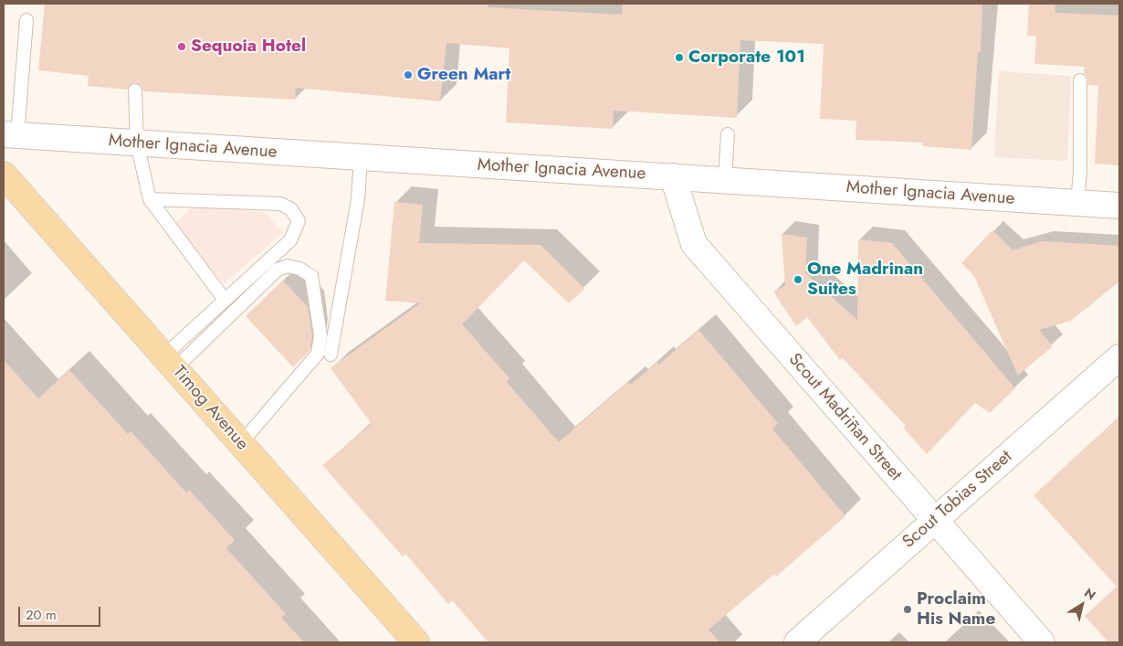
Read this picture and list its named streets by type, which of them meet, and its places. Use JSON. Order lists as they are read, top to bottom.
{
  "streets": {
    "main road": ["Timog Avenue"],
    "street": ["Mother Ignacia Avenue", "Scout Madriñan Street", "Scout Tobias Street"]
  },
  "crossings": [
    ["Mother Ignacia Avenue", "Scout Madriñan Street"],
    ["Scout Madriñan Street", "Scout Tobias Street"]
  ],
  "places": [
    "Sequoia Hotel",
    "Corporate 101",
    "Green Mart",
    "One Madrinan Suites",
    "Proclaim His Name"
  ],
  "scale_bar": "20 m",
  "north": "top right"
}
